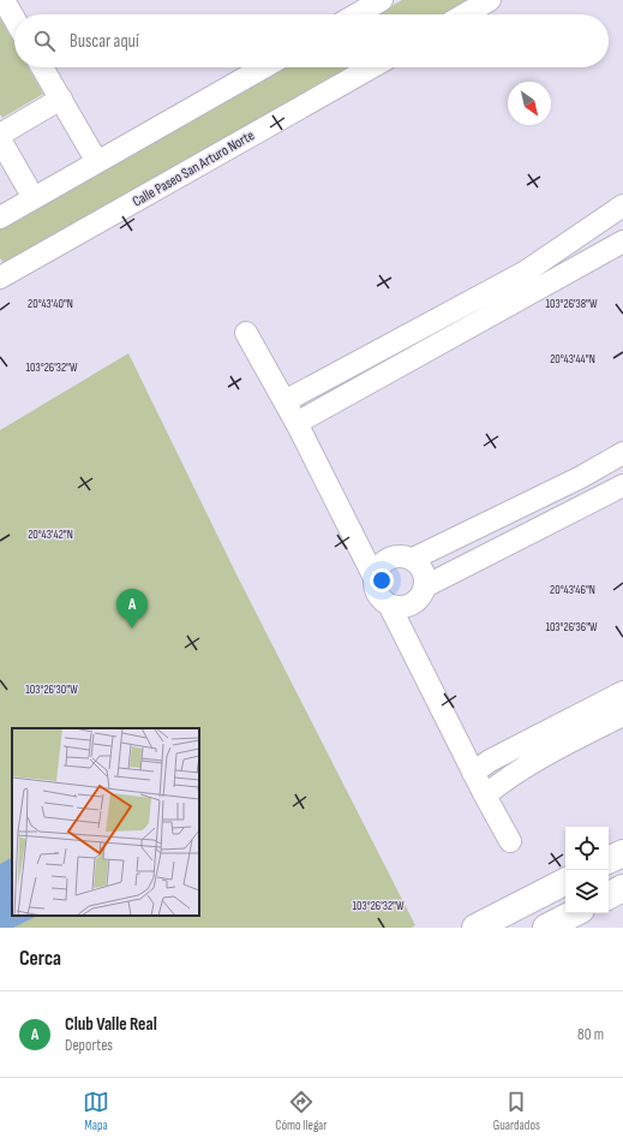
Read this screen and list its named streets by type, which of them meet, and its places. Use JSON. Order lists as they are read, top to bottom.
{
  "streets": {
    "street": ["Calle Paseo San Arturo Norte"]
  },
  "north": "bottom right",
  "page": {
    "search": "Buscar aquí",
    "pins": "A",
    "heading": "Cerca",
    "list": [
      {
        "mark": "A",
        "name": "Club Valle Real",
        "note": "Deportes",
        "value": "80 m"
      }
    ],
    "nav": ["Mapa", "Cómo llegar", "Guardados"]
  },
  "coordinates": [
    "20°43'40\"N",
    "103°26'38\"W",
    "20°43'44\"N",
    "103°26'32\"W",
    "20°43'42\"N",
    "20°43'46\"N",
    "103°26'36\"W",
    "103°26'30\"W"
  ]
}
